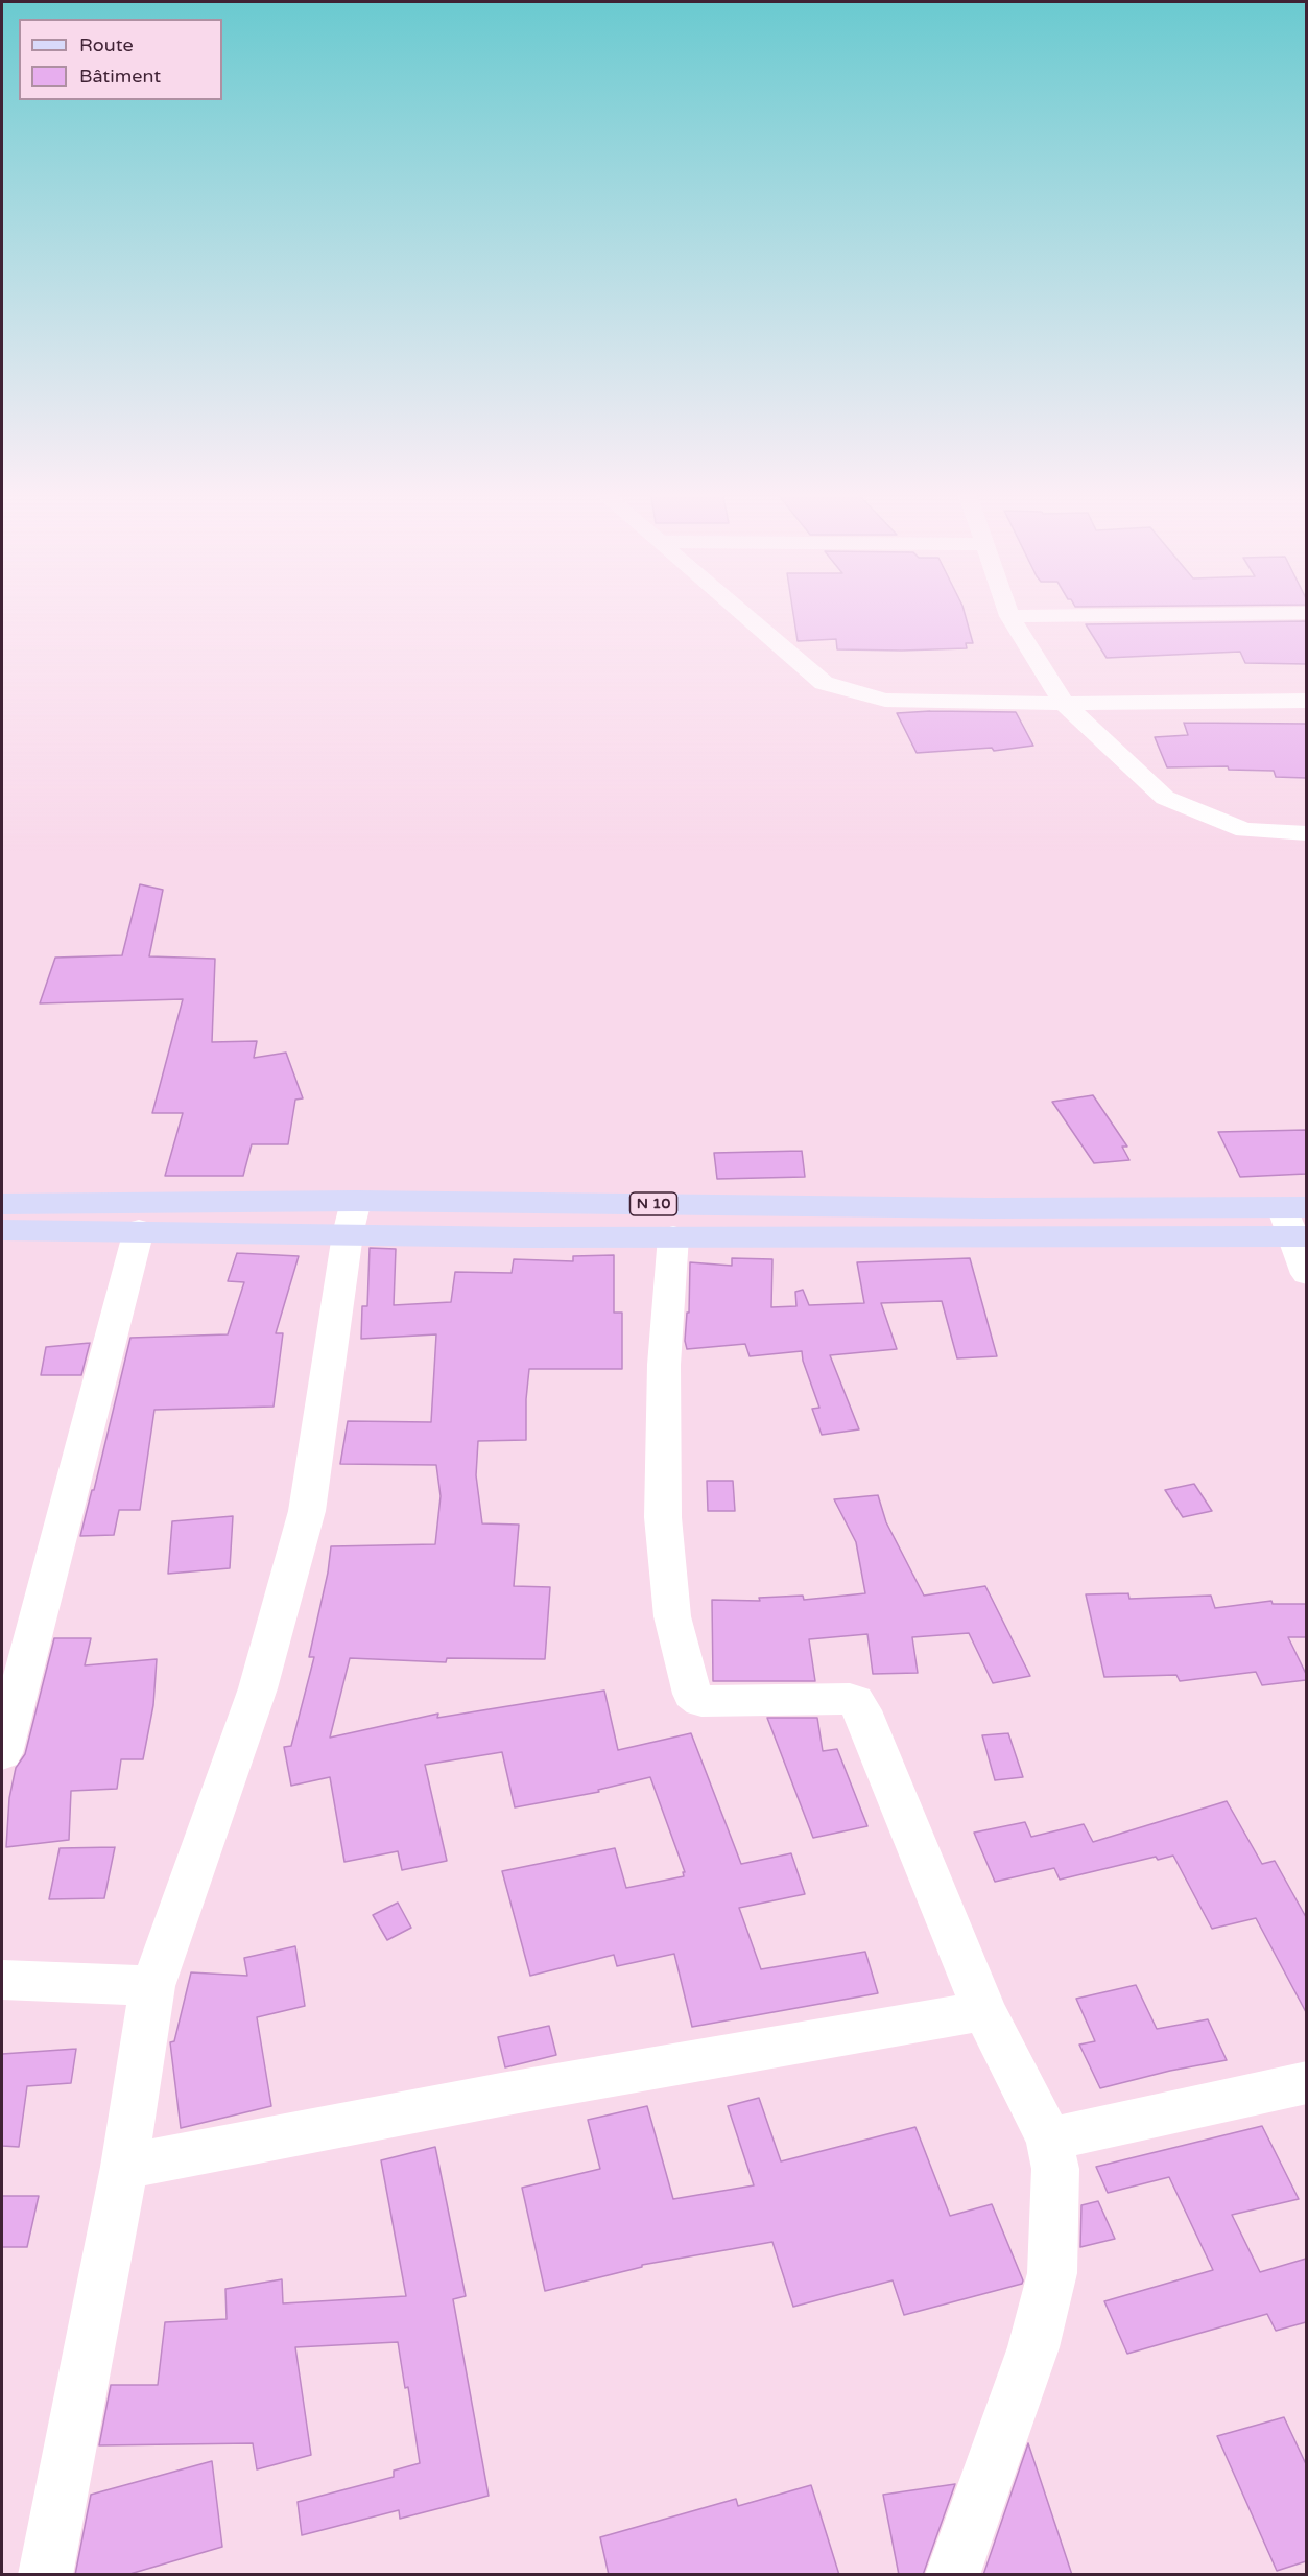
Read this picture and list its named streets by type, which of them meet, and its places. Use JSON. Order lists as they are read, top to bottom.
{
  "streets": {
    "main road": ["N 10"]
  },
  "legend": ["Route", "Bâtiment"]
}
